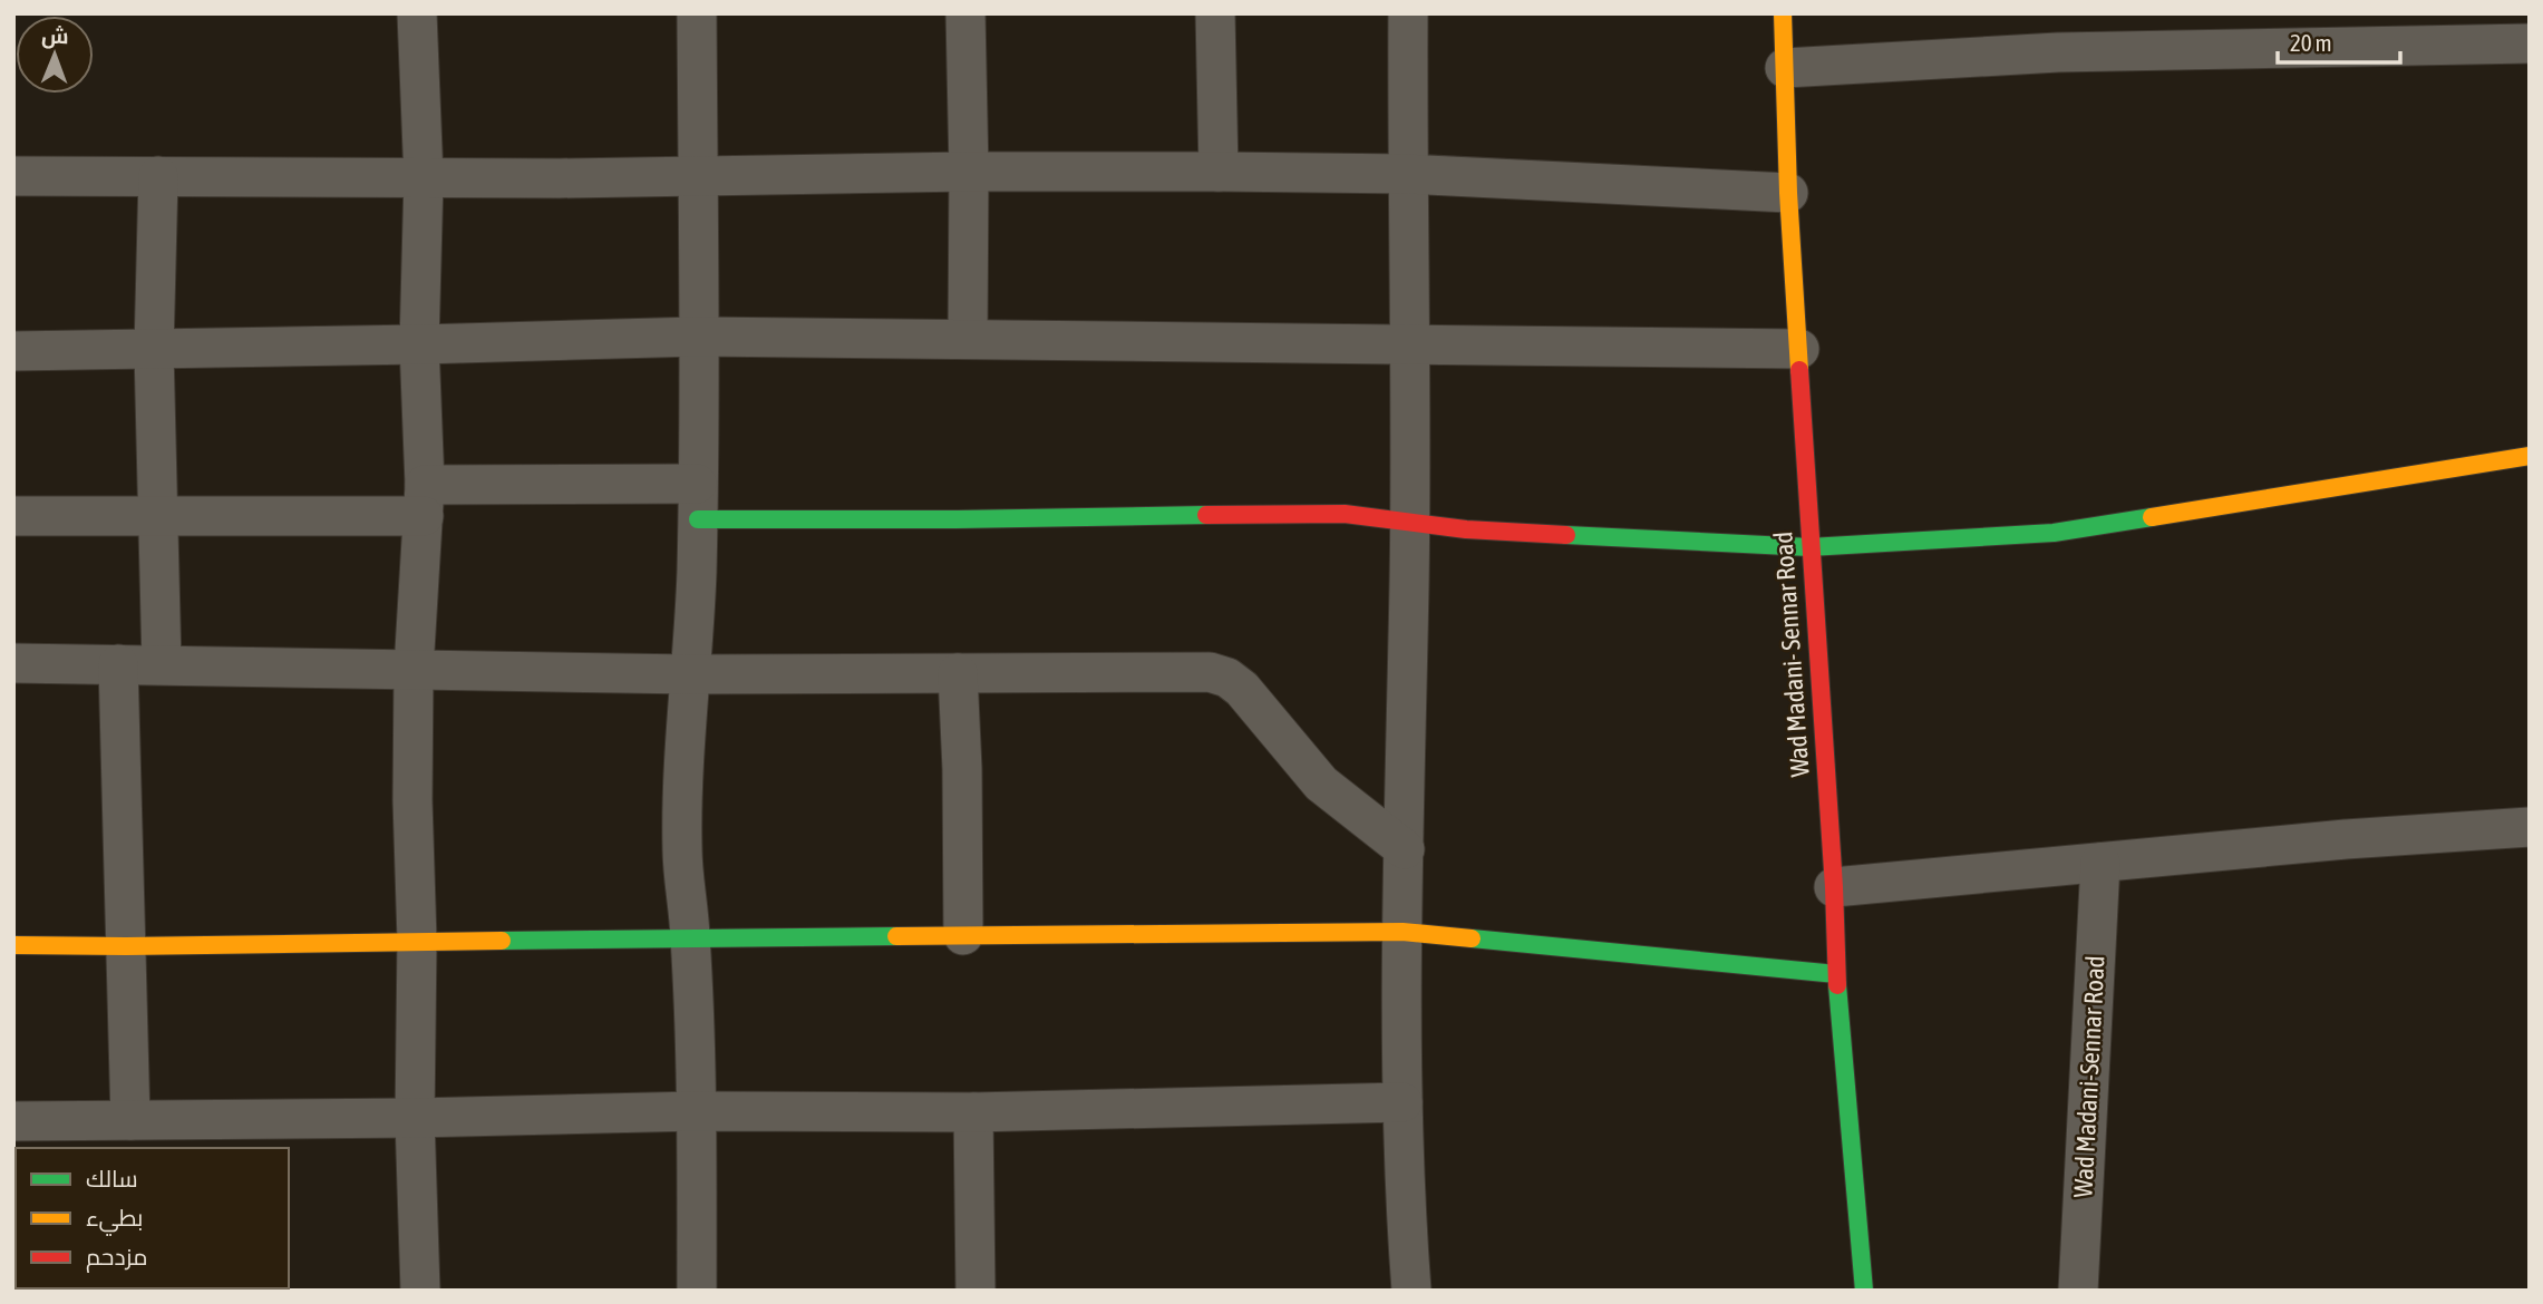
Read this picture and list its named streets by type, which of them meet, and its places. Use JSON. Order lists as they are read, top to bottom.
{
  "streets": {
    "street": ["Wad Madani- Sennar Road", "Wad Madani-Sennar Road"]
  },
  "legend": ["سالك", "بطيء", "مزدحم"],
  "scale_bar": "20 m",
  "north": "top"
}
